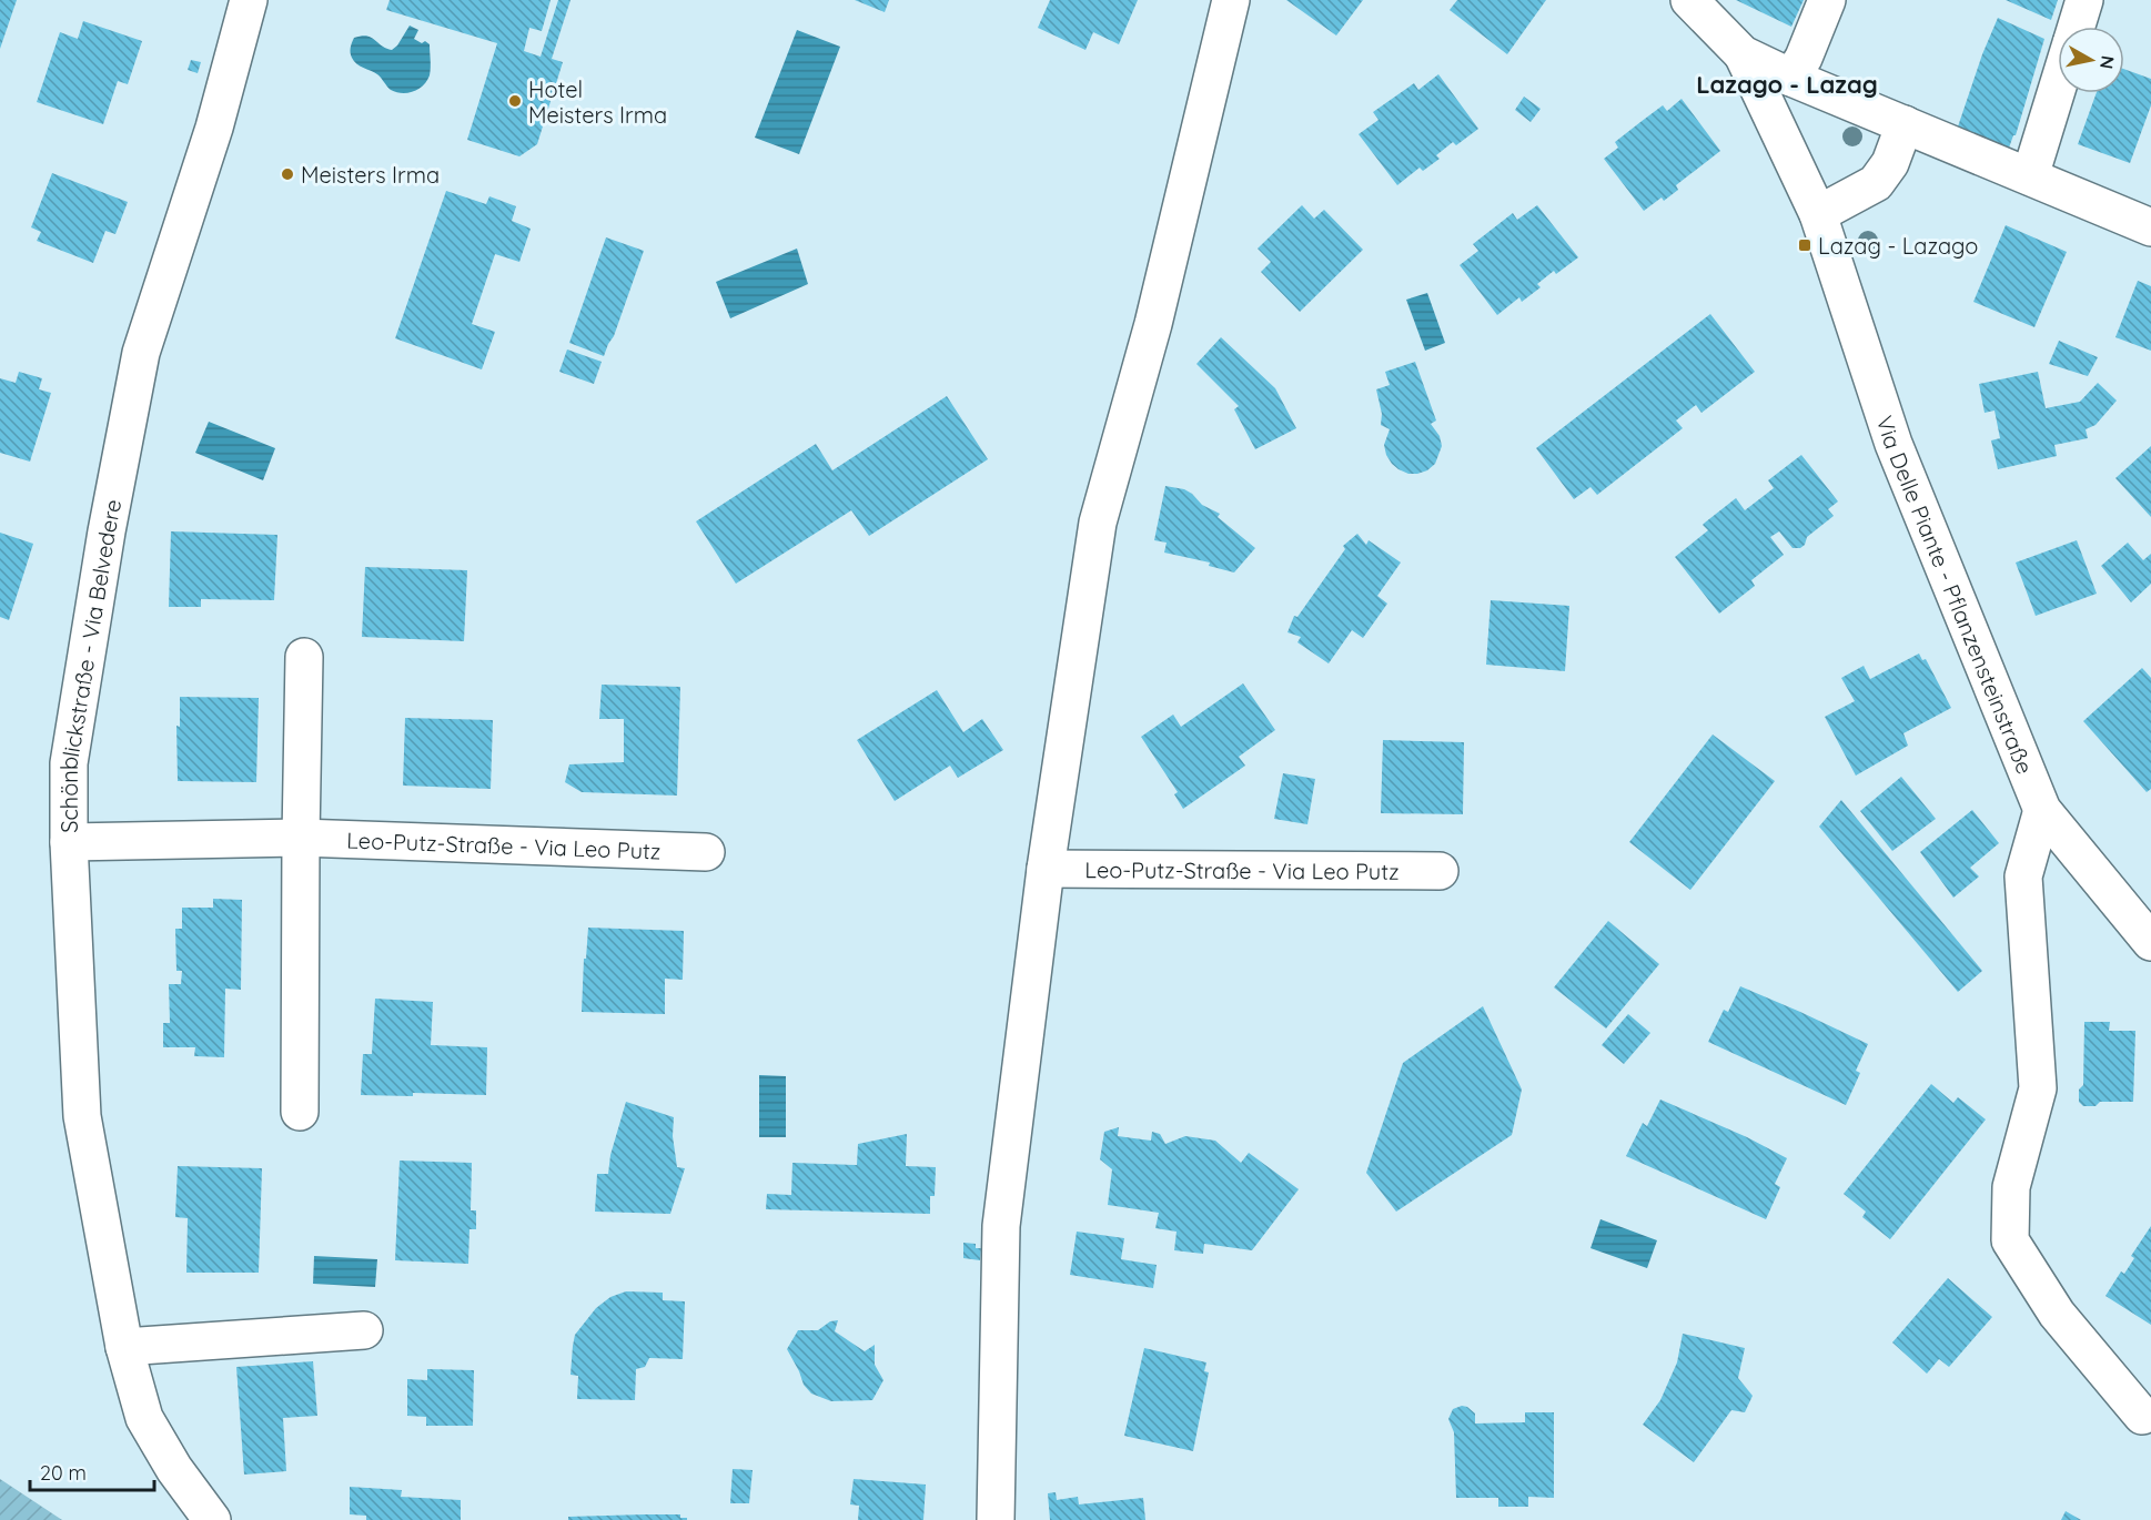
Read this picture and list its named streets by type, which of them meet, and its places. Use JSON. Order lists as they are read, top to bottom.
{
  "streets": {
    "street": ["Via Delle Piante - Pflanzensteinstraße", "Schönblickstraße - Via Belvedere", "Leo-Putz-Straße - Via Leo Putz"]
  },
  "crossings": [
    ["Schönblickstraße - Via Belvedere", "Leo-Putz-Straße - Via Leo Putz"]
  ],
  "districts": ["Lazago - Lazag"],
  "places": {
    "other": ["Hotel Meisters Irma", "Meisters Irma"],
    "transit": ["Lazag - Lazago"]
  },
  "scale_bar": "20 m",
  "north": "right"
}
